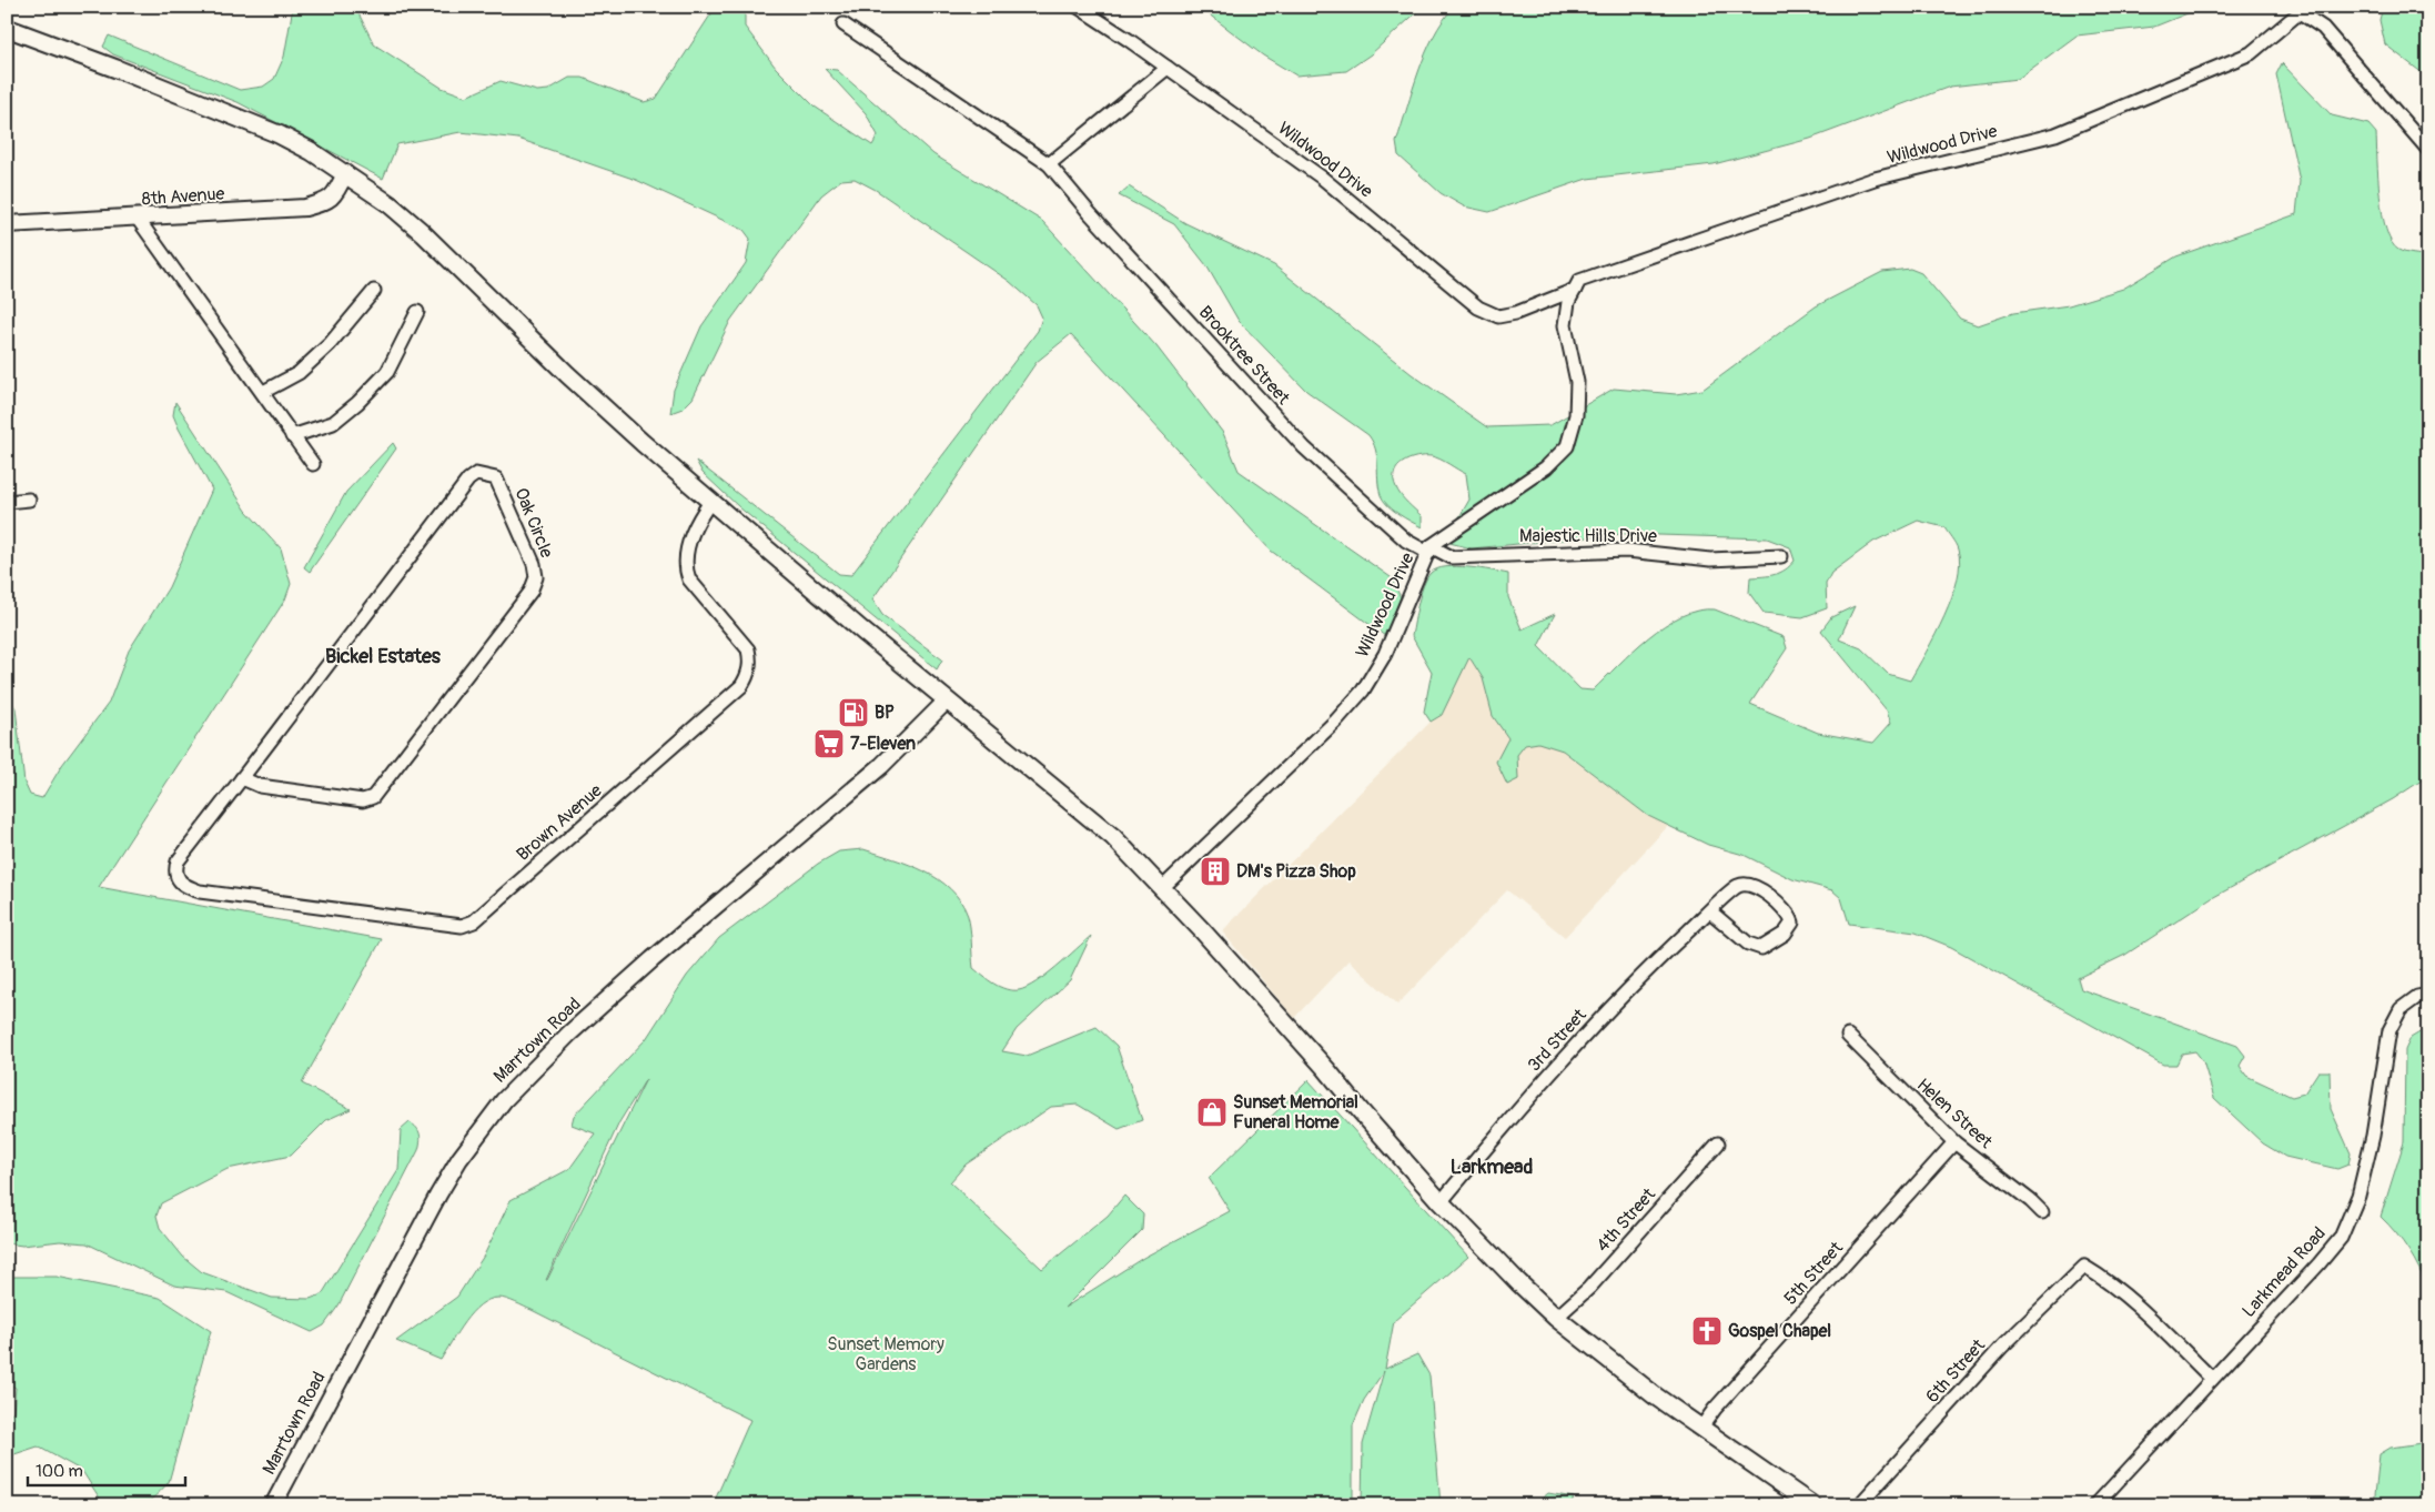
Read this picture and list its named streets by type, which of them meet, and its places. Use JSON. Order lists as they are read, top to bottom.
{
  "streets": {
    "street": [
      "Wildwood Drive",
      "8th Avenue",
      "Brooktree Street",
      "Oak Circle",
      "Majestic Hills Drive",
      "Brown Avenue",
      "Marrtown Road",
      "3rd Street",
      "Helen Street",
      "4th Street",
      "Larkmead Road",
      "5th Street",
      "6th Street"
    ]
  },
  "crossings": [
    ["Wildwood Drive", "Brooktree Street"],
    ["Wildwood Drive", "Majestic Hills Drive"],
    ["Brooktree Street", "Majestic Hills Drive"],
    ["Oak Circle", "Brown Avenue"],
    ["Helen Street", "5th Street"],
    ["Larkmead Road", "6th Street"]
  ],
  "districts": ["Bickel Estates", "Larkmead"],
  "parks": ["Sunset Memory Gardens"],
  "places": {
    "fuel station": ["BP"],
    "supermarket": ["7-Eleven"],
    "building": ["DM's Pizza Shop"],
    "shop": ["Sunset Memorial Funeral Home"],
    "church": ["Gospel Chapel"]
  },
  "scale_bar": "100 m"
}
